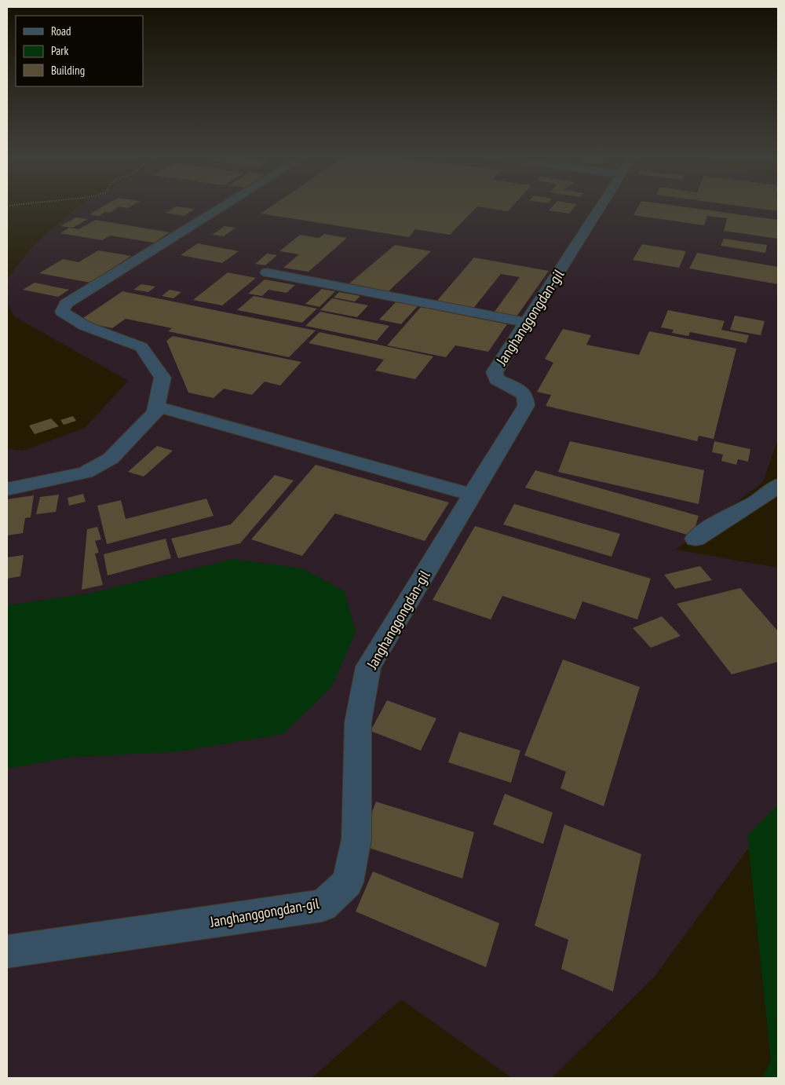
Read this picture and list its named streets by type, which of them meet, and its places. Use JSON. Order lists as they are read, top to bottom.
{
  "streets": {
    "street": ["Janghanggongdan-gil"]
  },
  "legend": ["Road", "Park", "Building"]
}
